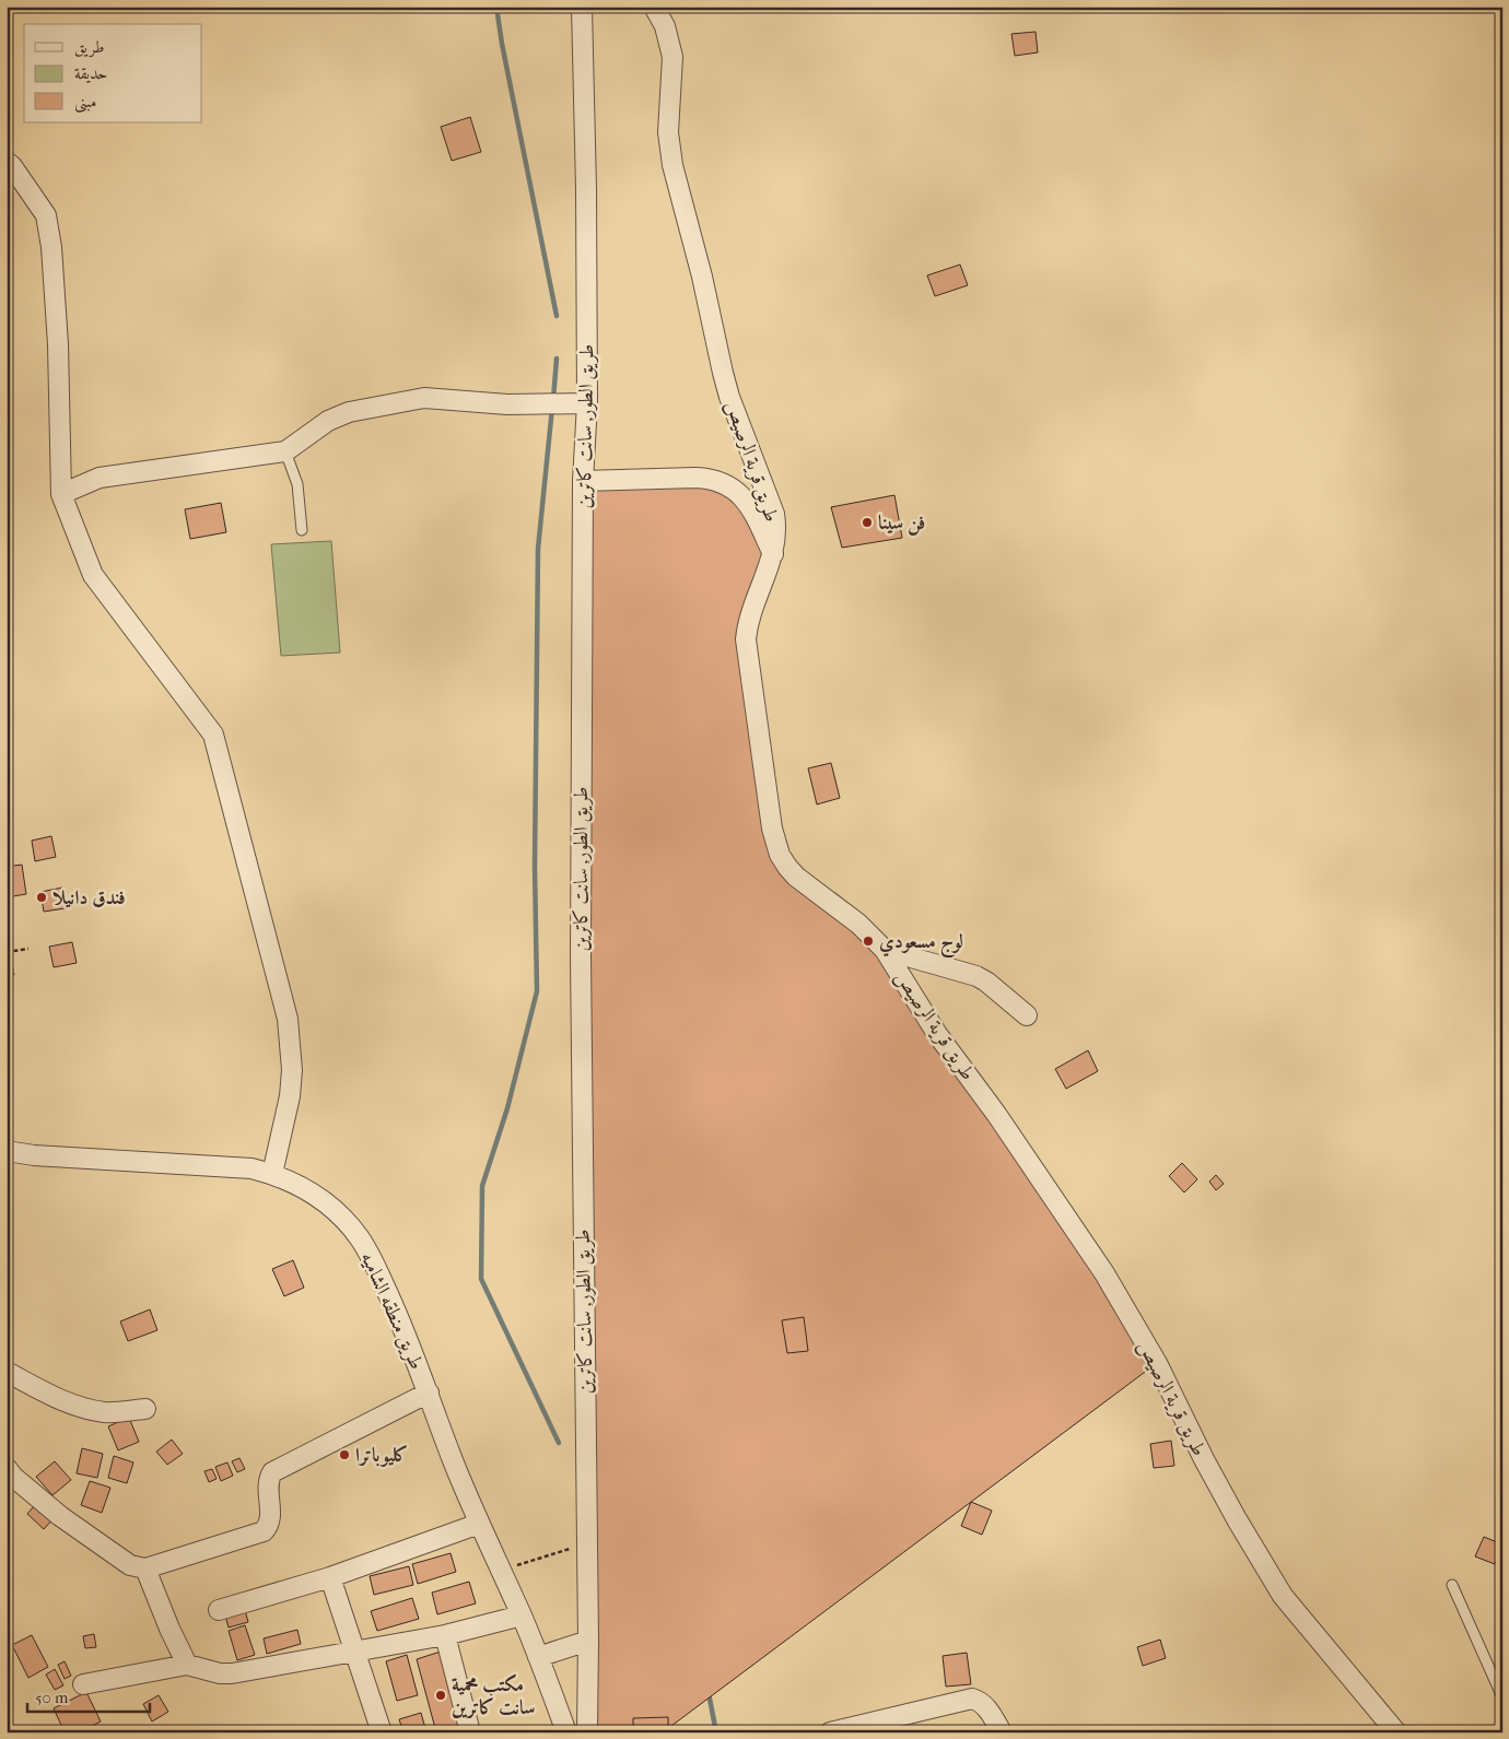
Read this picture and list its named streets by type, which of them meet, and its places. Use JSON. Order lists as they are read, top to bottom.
{
  "streets": {
    "street": ["طريق الطور, سانت كاترين", "طريق قرية الرصيص", "طريق منطقه الشاميه"]
  },
  "places": [
    "فن سينا",
    "فندق دانيلا",
    "لوج مسعودي",
    "كليوباترا",
    "مكتب محمية سانت كاترين"
  ],
  "legend": ["طريق", "حديقة", "مبنى"],
  "scale_bar": "50 m"
}
